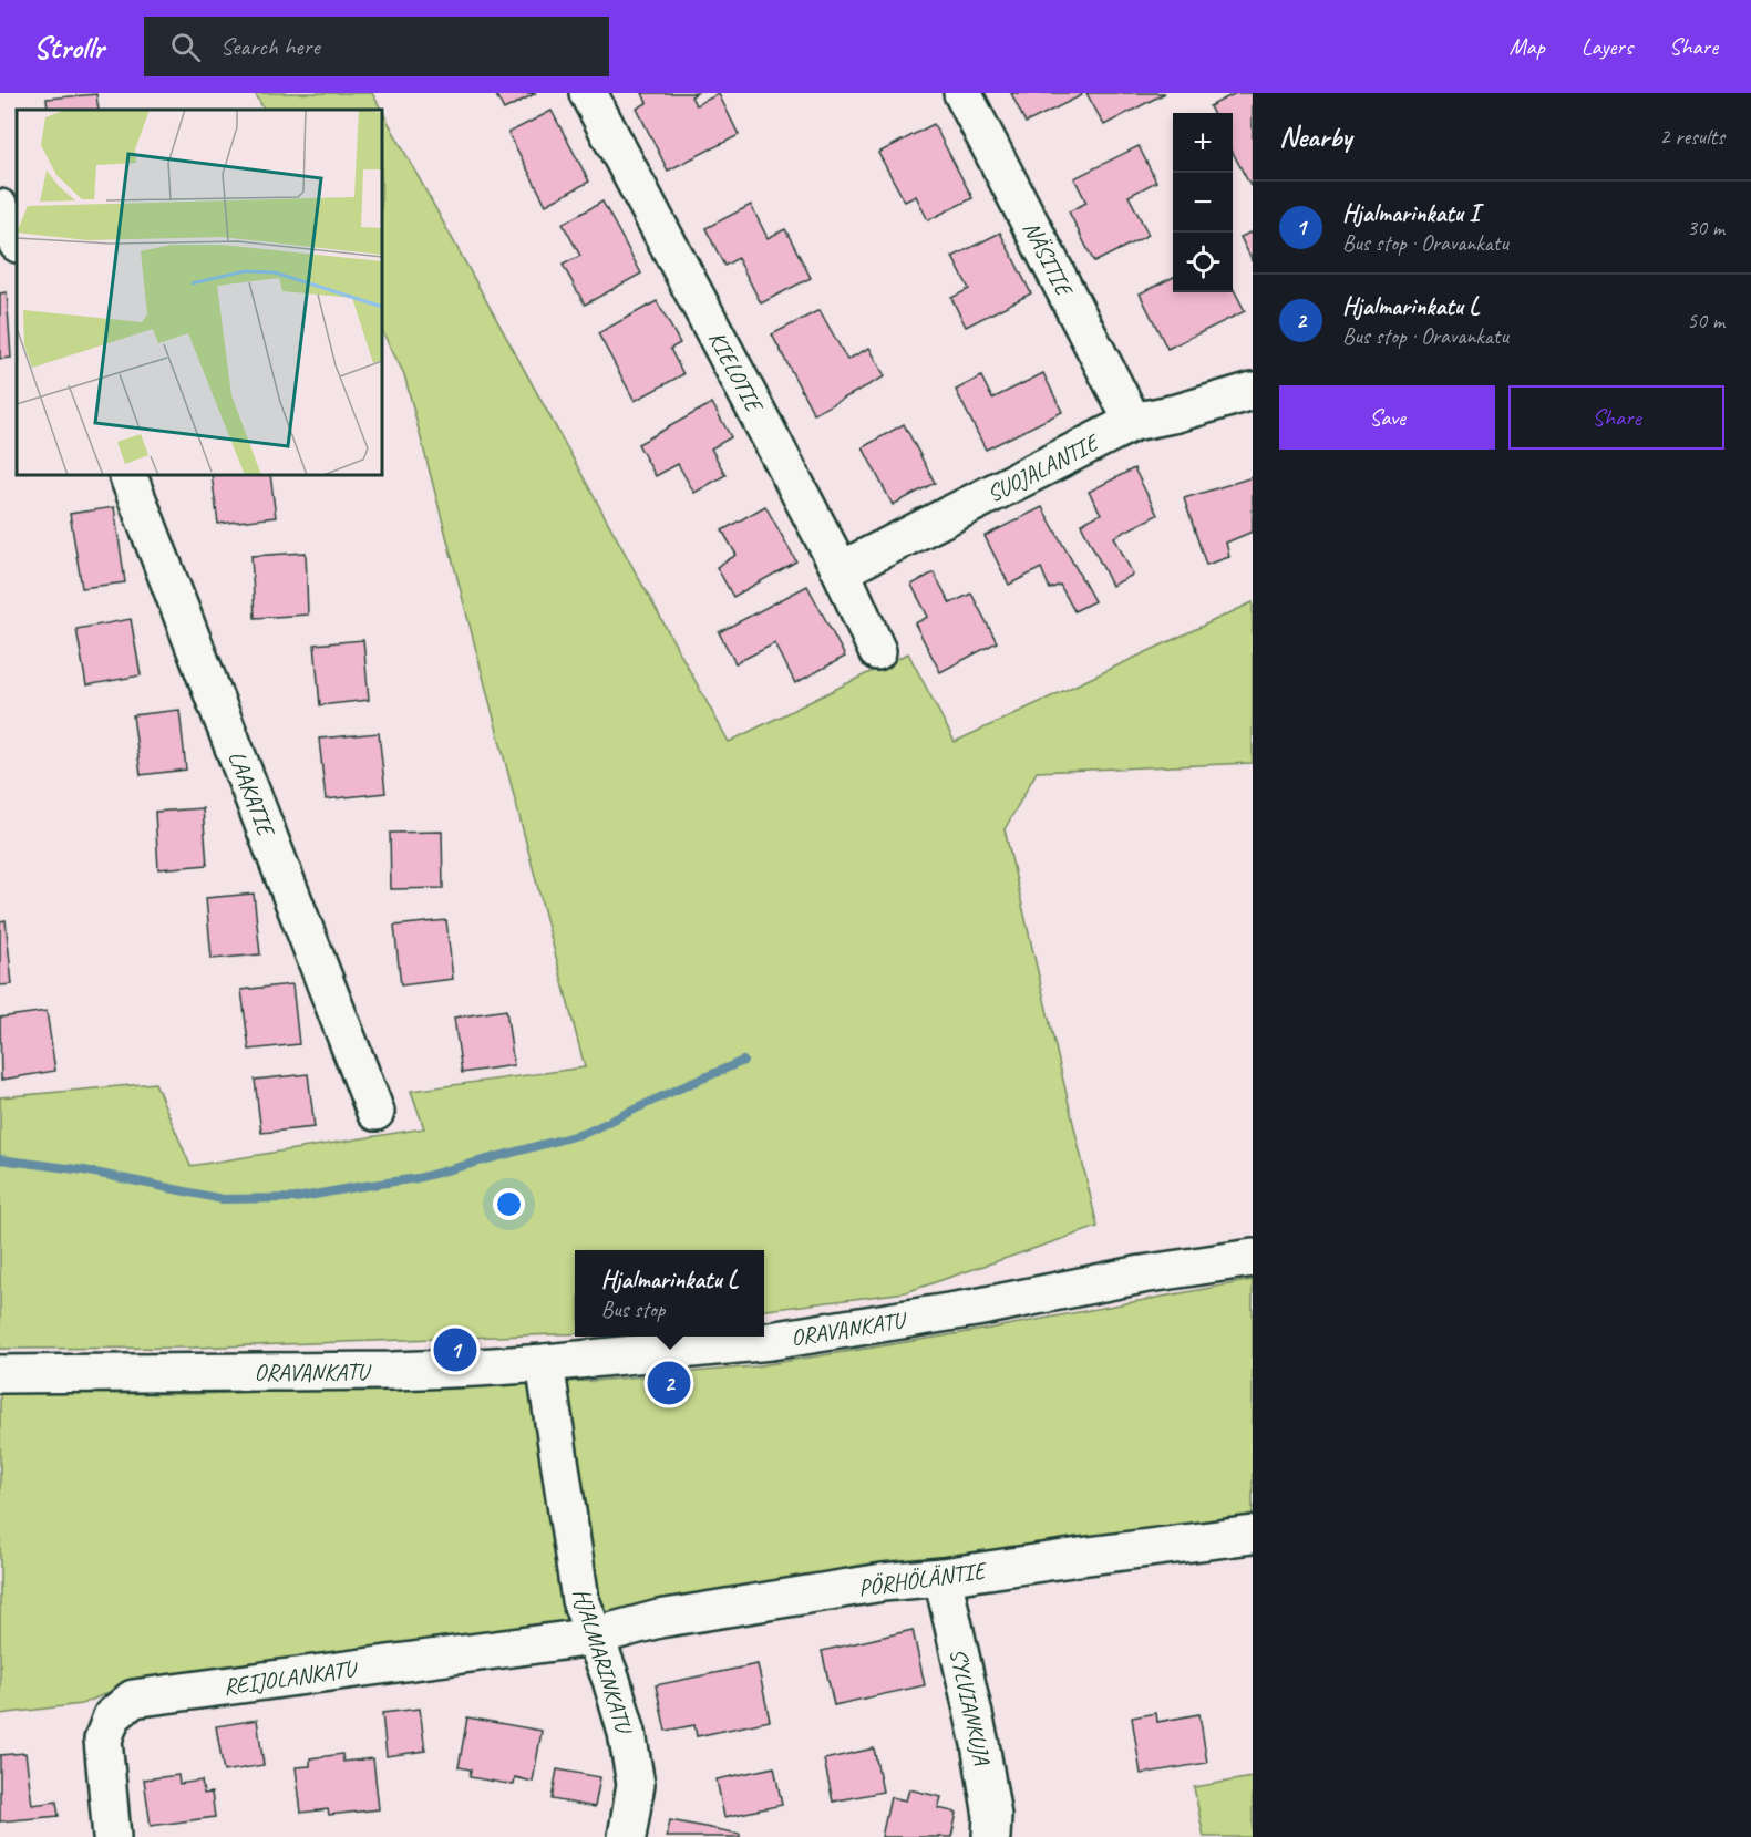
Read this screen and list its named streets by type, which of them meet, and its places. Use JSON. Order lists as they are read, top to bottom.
{
  "streets": {
    "street": [
      "NÄSITIE",
      "KIELOTIE",
      "SUOJALANTIE",
      "LAAKATIE",
      "ORAVANKATU",
      "PÖRHÖLÄNTIE",
      "HJALMARINKATU",
      "REIJOLANKATU",
      "SYLVIANKUJA"
    ]
  },
  "crossings": [
    ["NÄSITIE", "SUOJALANTIE"],
    ["KIELOTIE", "SUOJALANTIE"],
    ["ORAVANKATU", "HJALMARINKATU"],
    ["PÖRHÖLÄNTIE", "HJALMARINKATU"],
    ["PÖRHÖLÄNTIE", "REIJOLANKATU"],
    ["PÖRHÖLÄNTIE", "SYLVIANKUJA"],
    ["HJALMARINKATU", "REIJOLANKATU"]
  ],
  "page": {
    "header": "Strollr",
    "search": "Search here",
    "nav": ["Map", "Layers", "Share"],
    "heading": ["Nearby", "2 results"],
    "map_buttons": ["+", "−"],
    "list": [
      {
        "mark": "1",
        "name": "Hjalmarinkatu I",
        "note": "Bus stop · Oravankatu",
        "value": "30 m"
      },
      {
        "mark": "2",
        "name": "Hjalmarinkatu L",
        "note": "Bus stop · Oravankatu",
        "value": "50 m"
      }
    ],
    "buttons": ["Save", "Share"],
    "popup": ["Hjalmarinkatu L", "Bus stop"],
    "pins": ["1", "2"]
  }
}
